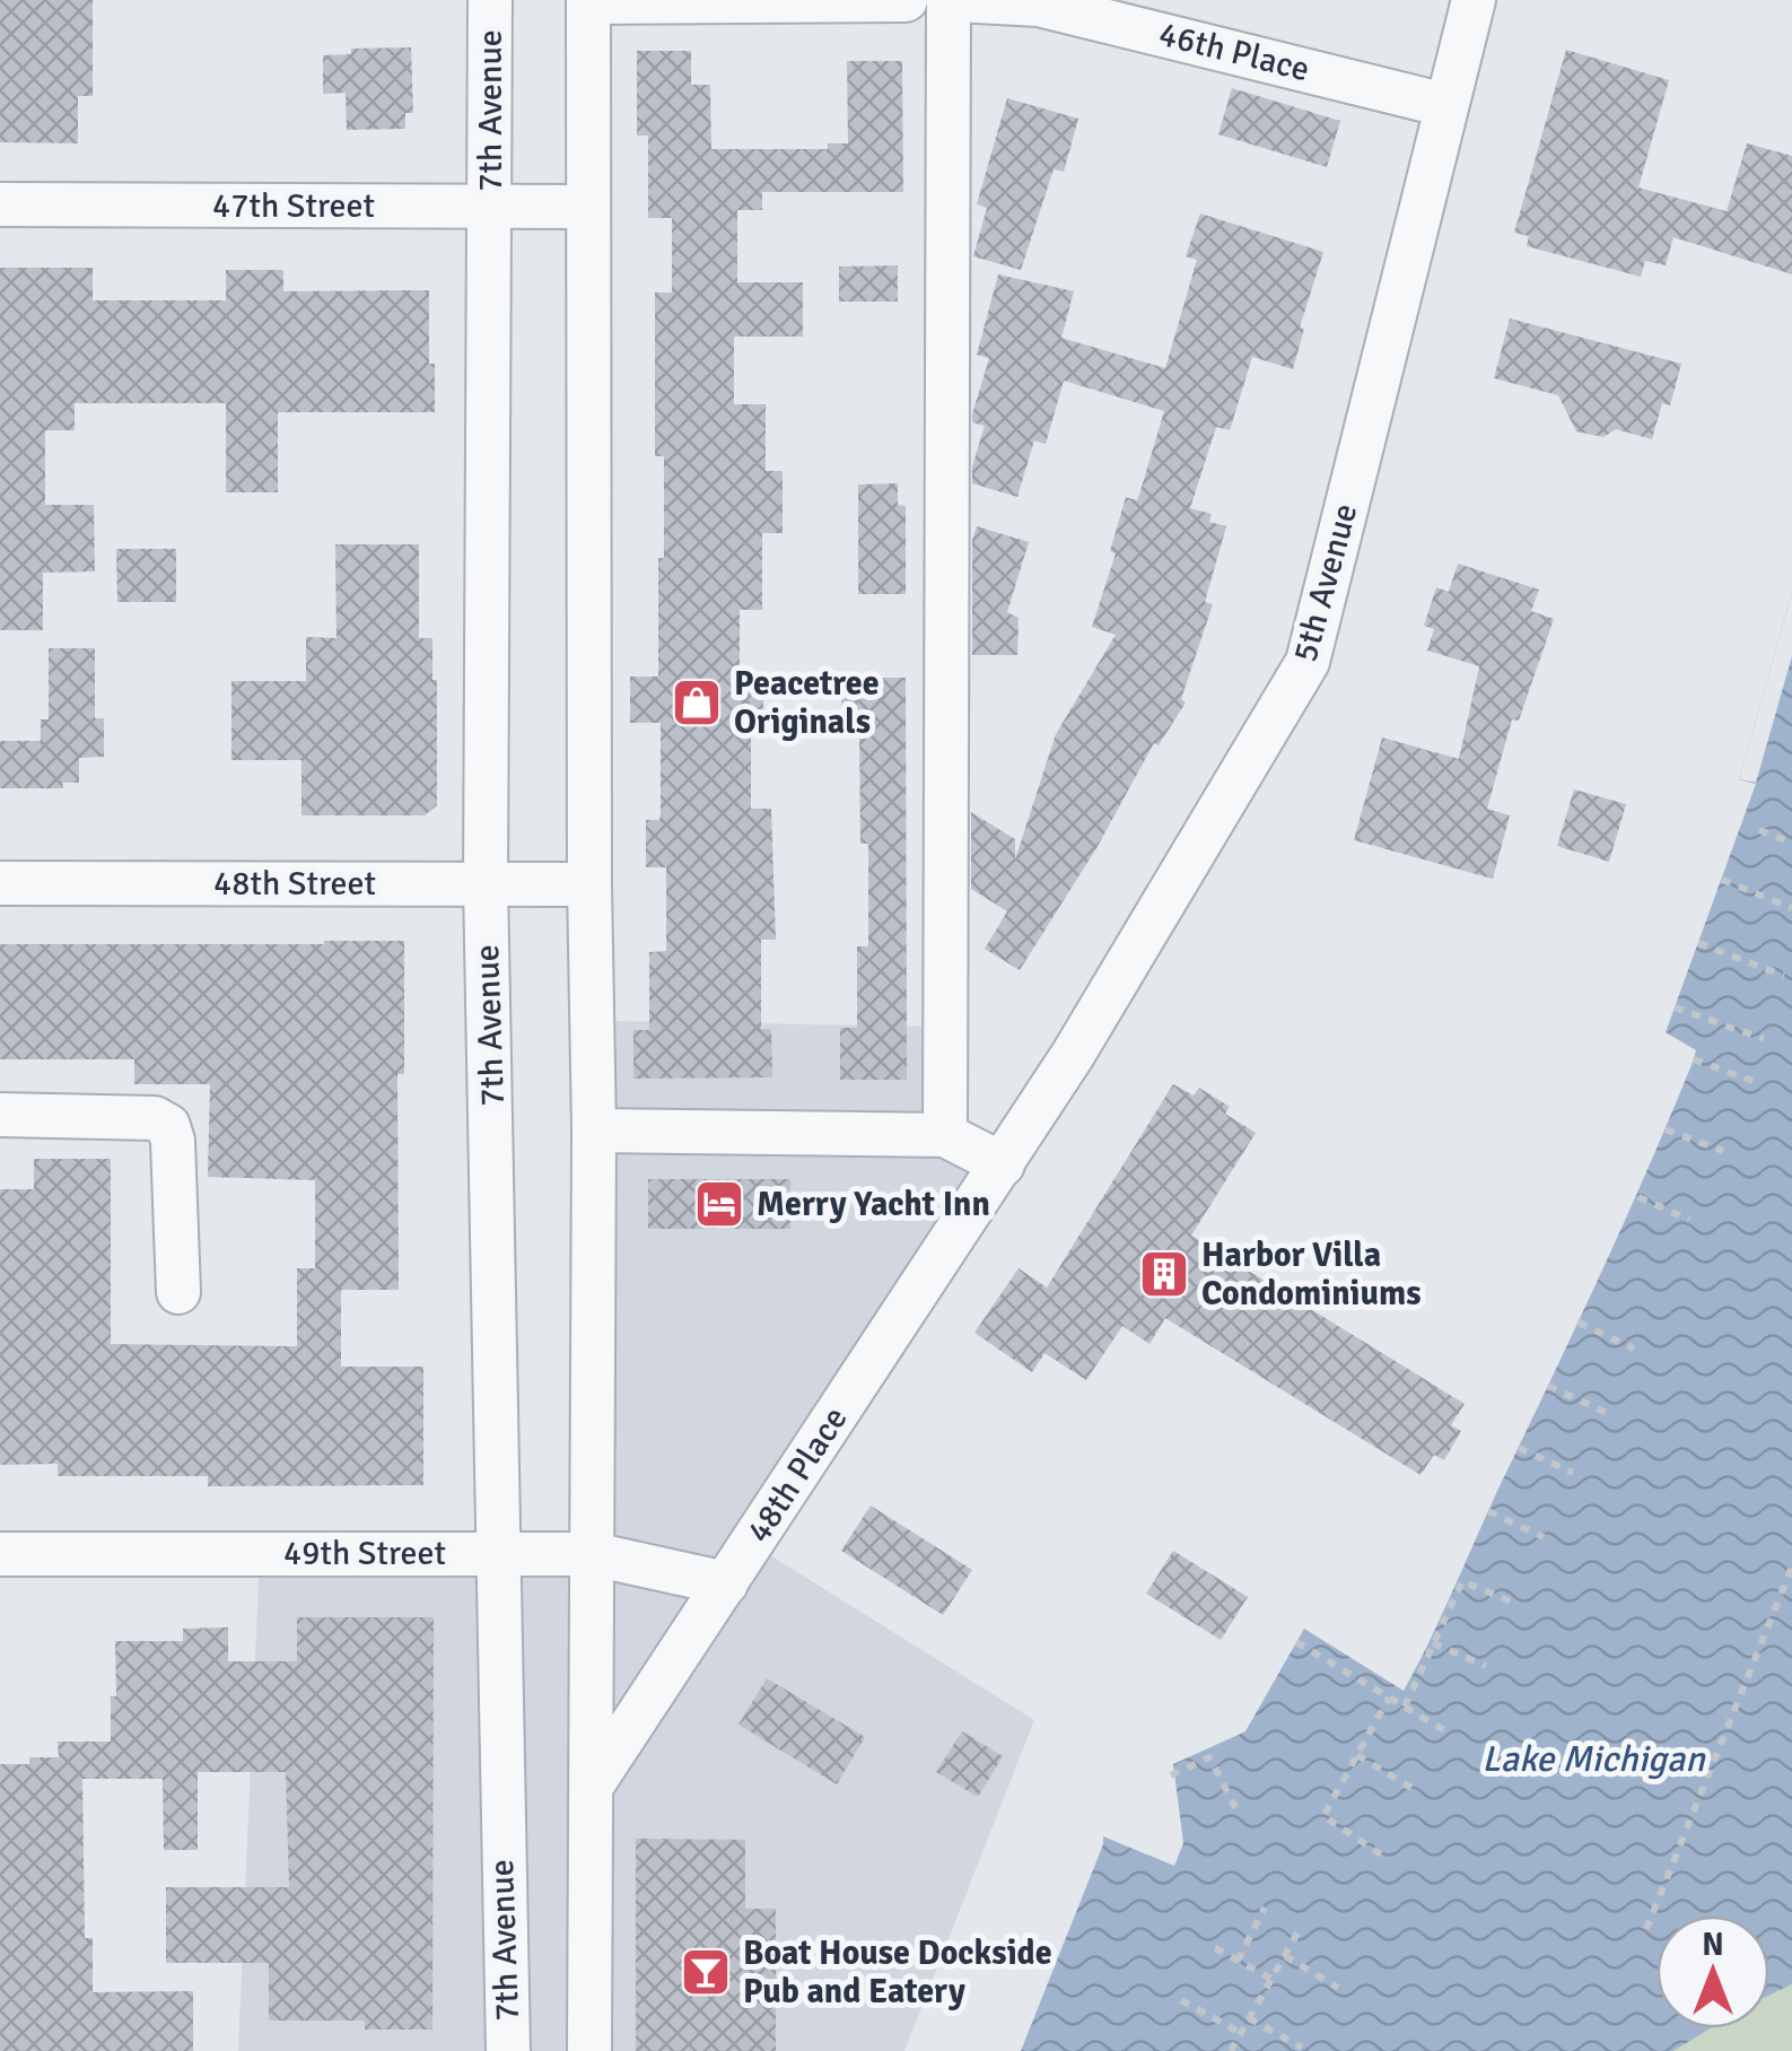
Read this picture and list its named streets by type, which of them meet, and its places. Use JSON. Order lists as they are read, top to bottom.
{
  "streets": {
    "street": [
      "46th Place",
      "7th Avenue",
      "47th Street",
      "5th Avenue",
      "48th Street",
      "48th Place",
      "49th Street"
    ]
  },
  "crossings": [
    ["46th Place", "5th Avenue"],
    ["7th Avenue", "47th Street"],
    ["7th Avenue", "48th Street"],
    ["7th Avenue", "49th Street"],
    ["5th Avenue", "48th Place"],
    ["48th Place", "49th Street"]
  ],
  "water": ["Lake Michigan"],
  "places": {
    "shop": ["Peacetree Originals"],
    "hotel": ["Merry Yacht Inn"],
    "building": ["Harbor Villa Condominiums"],
    "bar": ["Boat House Dockside Pub and Eatery"]
  },
  "north": "top"
}
